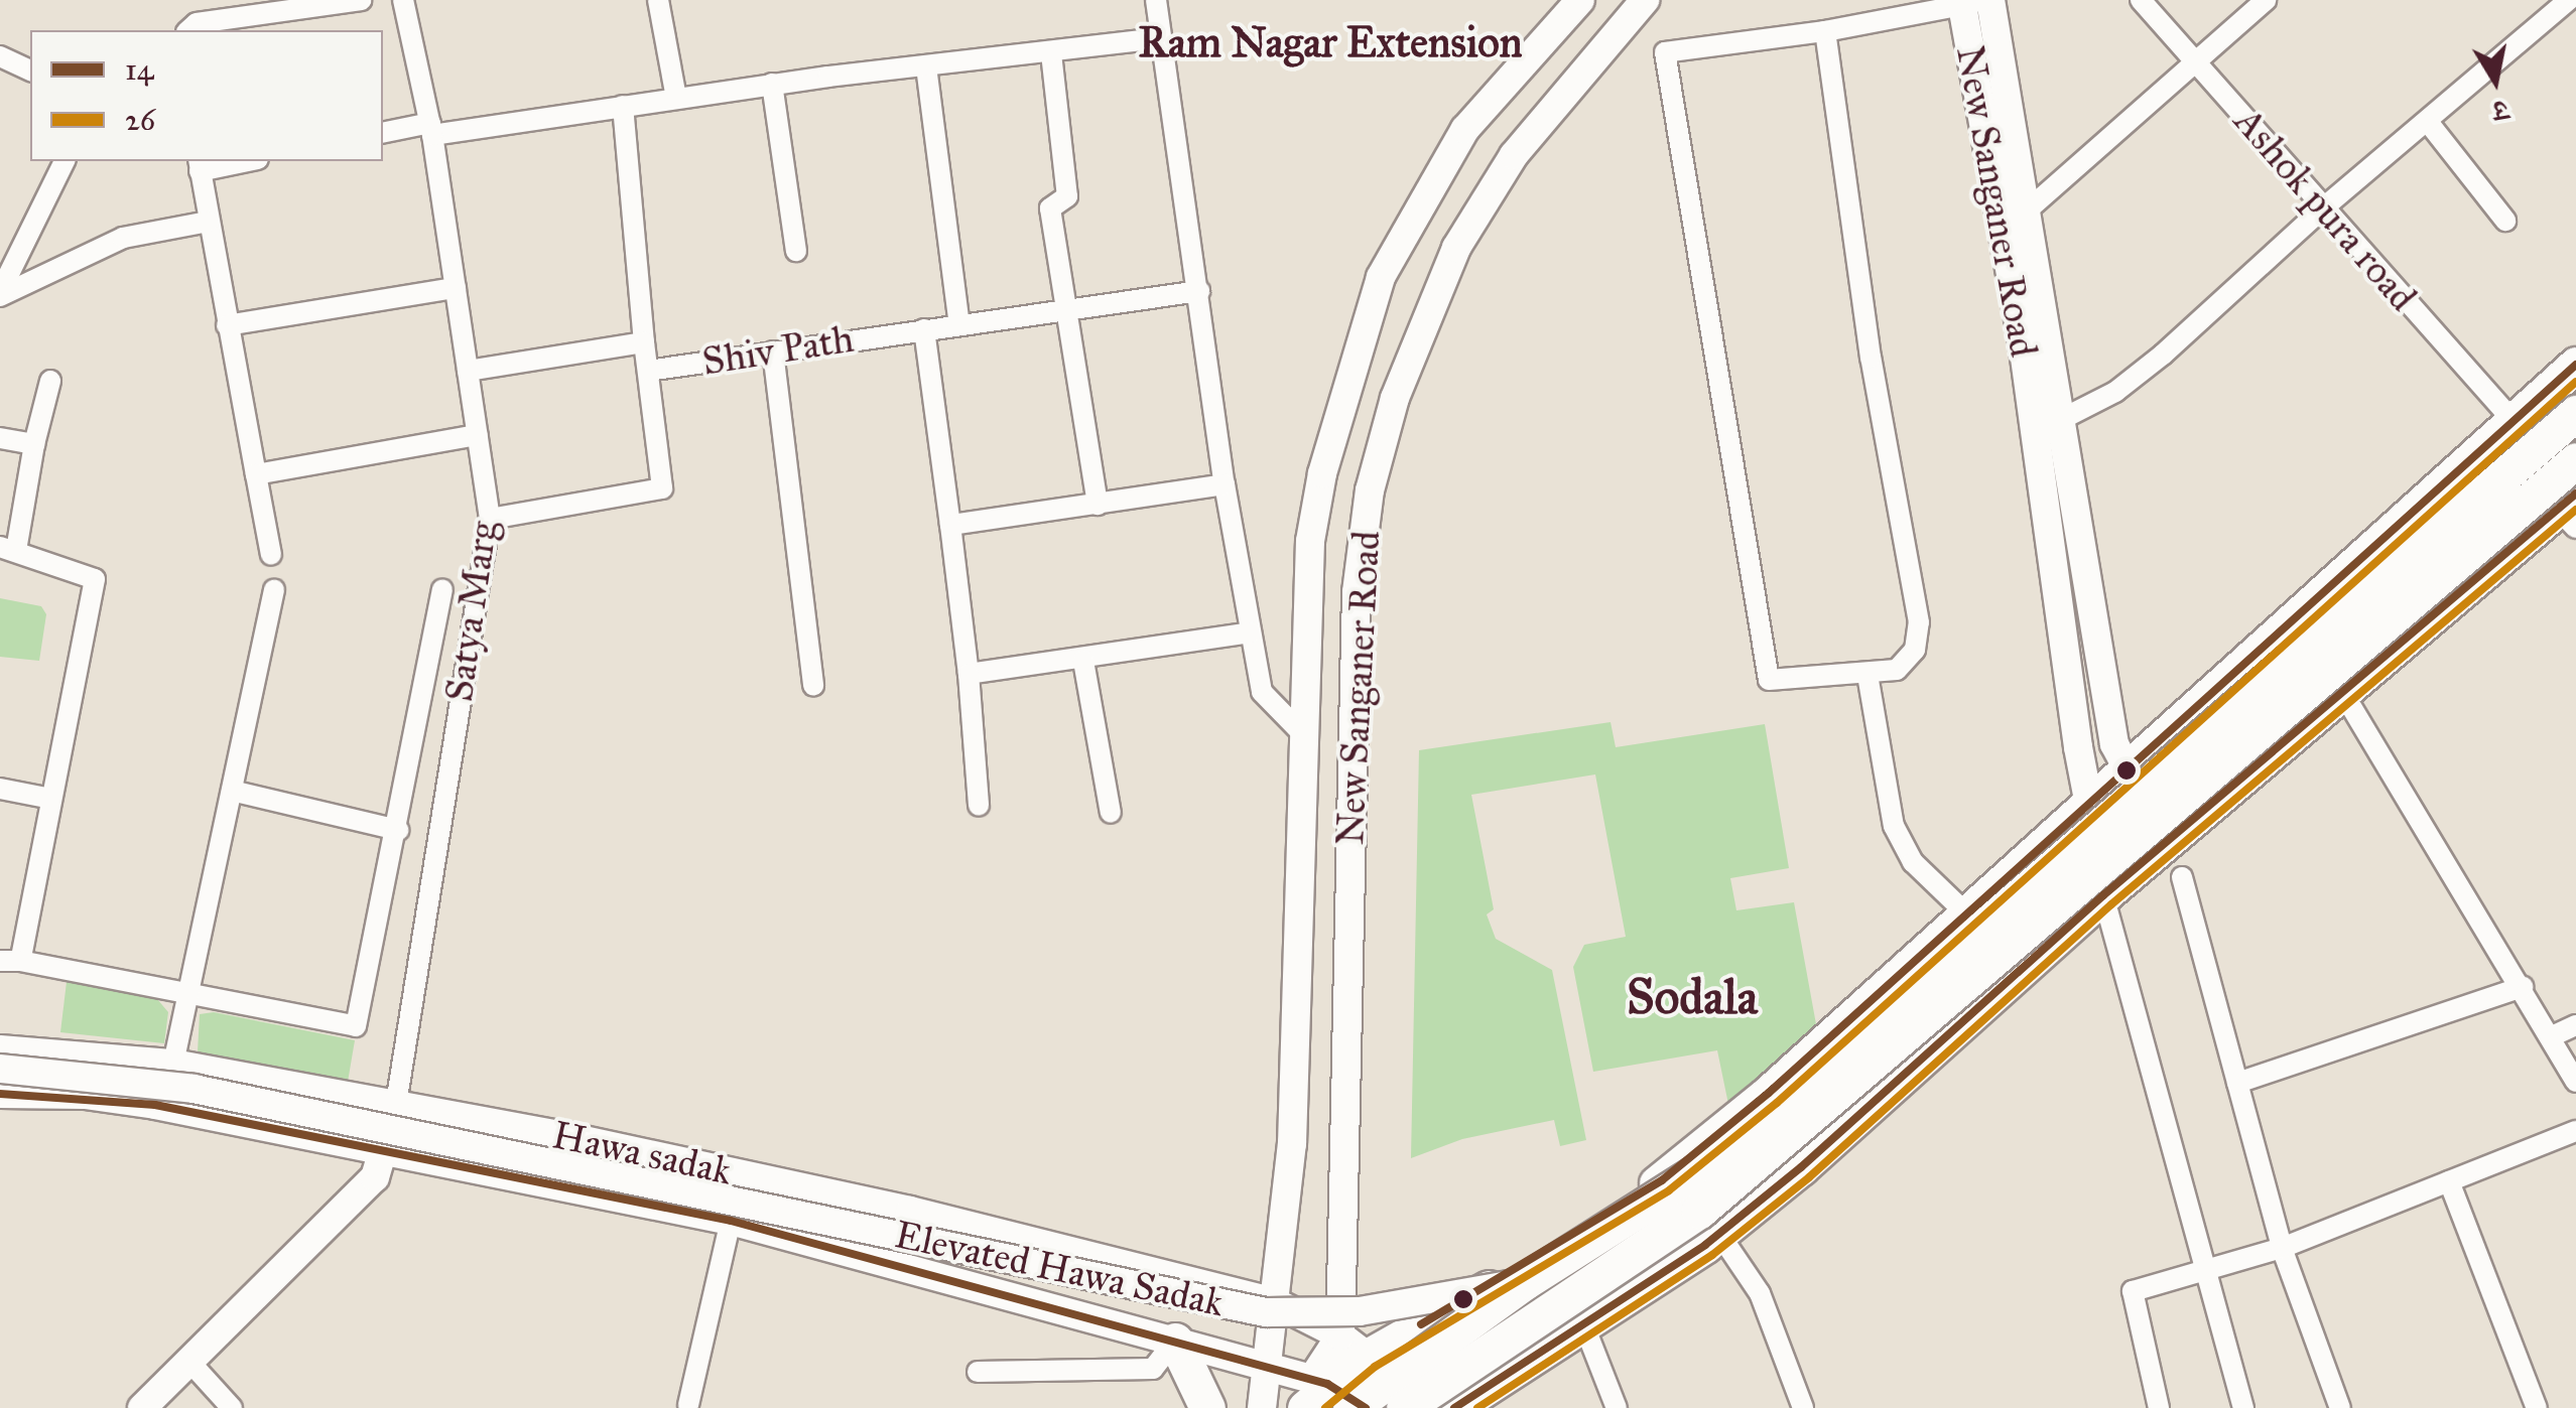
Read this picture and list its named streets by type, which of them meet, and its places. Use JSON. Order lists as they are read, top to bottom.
{
  "streets": {
    "main road": ["New Sanganer Road", "Hawa sadak", "Elevated Hawa Sadak"],
    "street": ["Ashok pura road", "Shiv Path", "Satya Marg"]
  },
  "crossings": [
    ["New Sanganer Road", "Hawa sadak"],
    ["Shiv Path", "Satya Marg"],
    ["Satya Marg", "Hawa sadak"]
  ],
  "districts": ["Ram Nagar Extension", "Sodala"],
  "lines": ["transit line 14", "transit line 26"],
  "legend": ["14", "26"],
  "north": "bottom"
}
